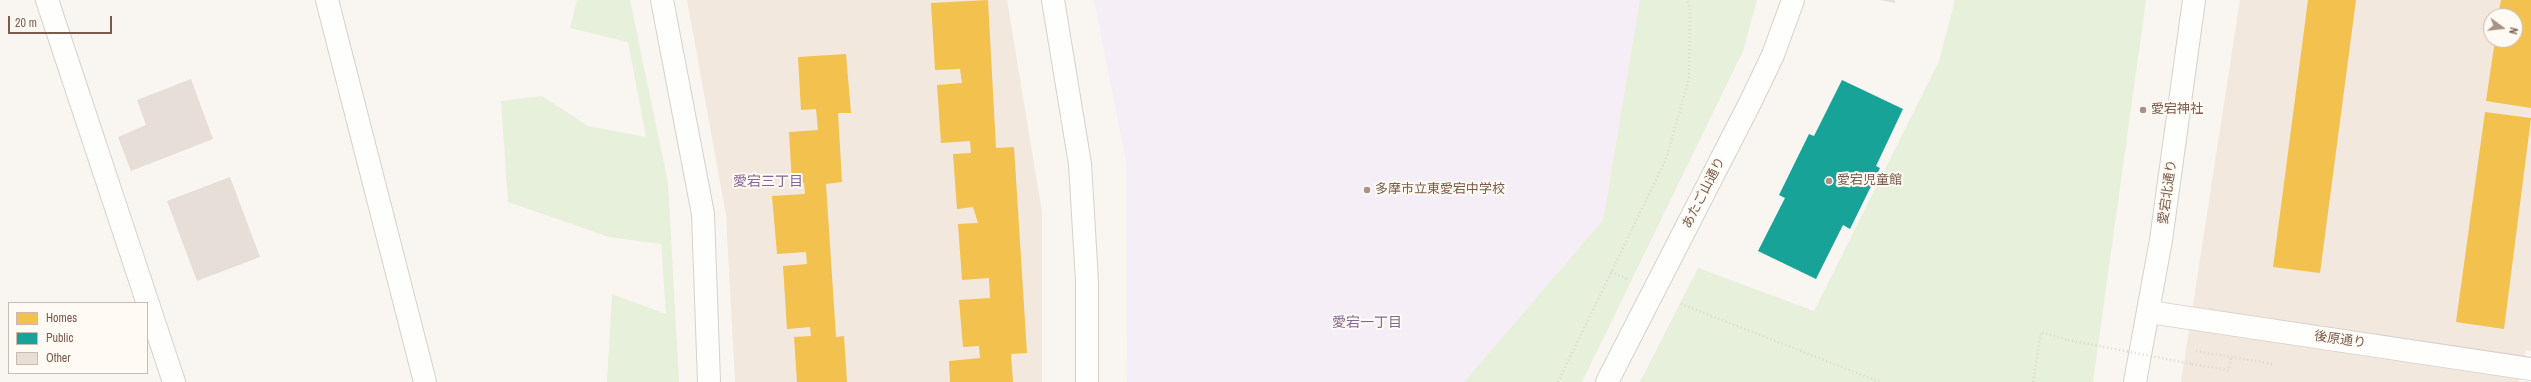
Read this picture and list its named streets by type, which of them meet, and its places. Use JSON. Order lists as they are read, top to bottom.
{
  "streets": {
    "street": ["愛宕北通り", "あたご山通り", "後原通り"]
  },
  "crossings": [
    ["愛宕北通り", "後原通り"]
  ],
  "districts": ["愛宕三丁目", "愛宕一丁目"],
  "places": ["愛宕神社", "愛宕児童館", "多摩市立東愛宕中学校"],
  "legend": ["Homes", "Public", "Other"],
  "scale_bar": "20 m",
  "north": "right"
}
